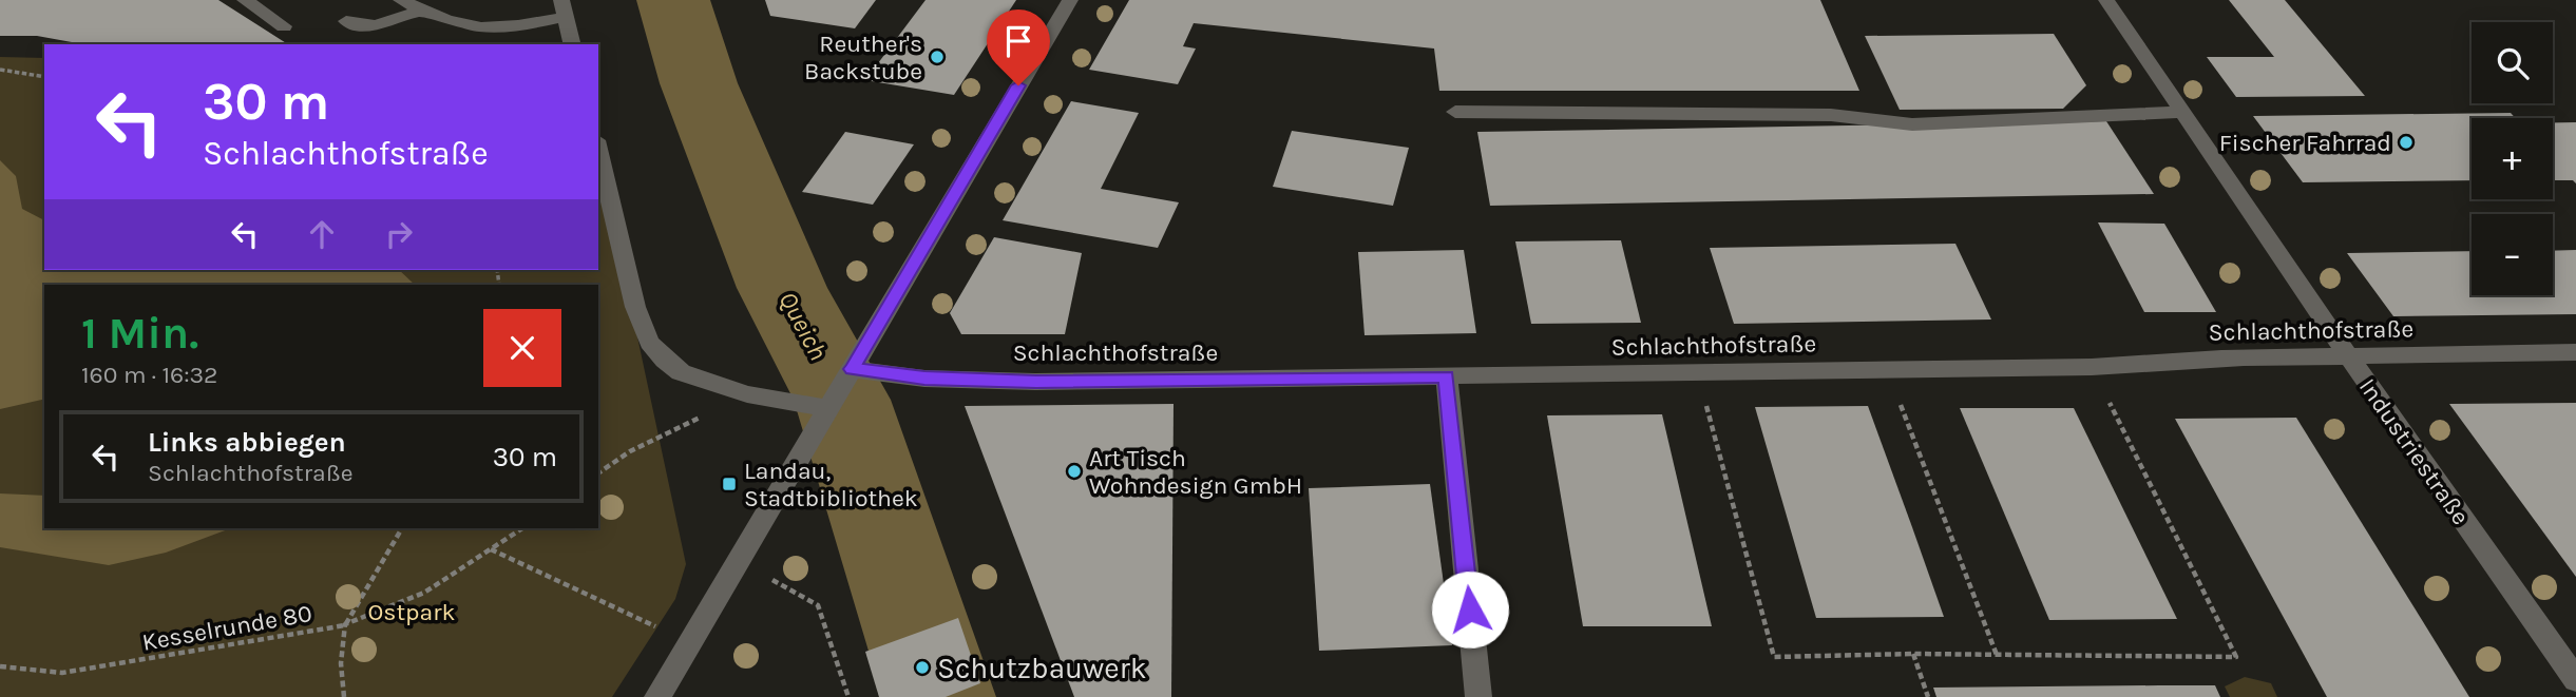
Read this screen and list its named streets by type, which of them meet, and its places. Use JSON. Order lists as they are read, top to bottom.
{
  "streets": {
    "street": ["Schlachthofstraße", "Industriestraße"],
    "path": ["Kesselrunde 80"]
  },
  "crossings": [
    ["Schlachthofstraße", "Industriestraße"]
  ],
  "water": ["Queich"],
  "parks": ["Ostpark"],
  "places": {
    "other": [
      "Reuther's Backstube",
      "Fischer Fahrrad",
      "Art Tisch Wohndesign GmbH",
      "Schutzbauwerk"
    ],
    "transit": ["Landau, Stadtbibliothek"]
  },
  "page": {
    "map_buttons": ["+", "−"],
    "turn": ["30 m", "Schlachthofstraße"],
    "heading": ["1 Min.", "160 m · 16:32"],
    "list": [
      {
        "name": "Links abbiegen",
        "note": "Schlachthofstraße",
        "value": "30 m"
      }
    ]
  }
}
